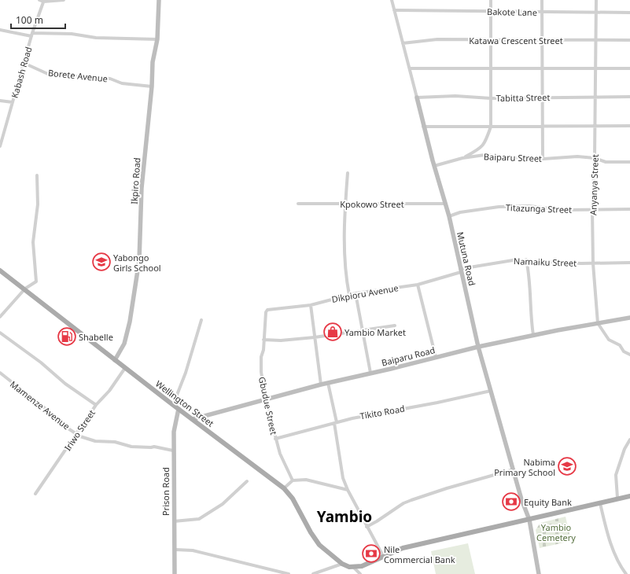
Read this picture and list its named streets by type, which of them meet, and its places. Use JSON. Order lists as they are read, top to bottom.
{
  "streets": {
    "main road": ["Wellington Street"],
    "street": [
      "Bakote Lane",
      "Katawa Crescent Street",
      "Kabash Road",
      "Borete Avenue",
      "Tabitta Street",
      "Baiparu Street",
      "Ikpiro Road",
      "Anyanya Street",
      "Kpokowo Street",
      "Titazunga Street",
      "Mutuna Road",
      "Namaiku Street",
      "Dikpioru Avenue",
      "Baiparu Road",
      "Mamenze Avenue",
      "Gbudue Street",
      "Tikito Road",
      "Iriwo Street",
      "Prison Road"
    ]
  },
  "crossings": [
    ["Bakote Lane", "Anyanya Street"],
    ["Bakote Lane", "Mutuna Road"],
    ["Katawa Crescent Street", "Anyanya Street"],
    ["Katawa Crescent Street", "Mutuna Road"],
    ["Kabash Road", "Borete Avenue"],
    ["Borete Avenue", "Ikpiro Road"],
    ["Tabitta Street", "Anyanya Street"],
    ["Tabitta Street", "Mutuna Road"],
    ["Baiparu Street", "Anyanya Street"],
    ["Baiparu Street", "Mutuna Road"],
    ["Ikpiro Road", "Wellington Street"],
    ["Anyanya Street", "Titazunga Street"],
    ["Anyanya Street", "Namaiku Street"],
    ["Anyanya Street", "Baiparu Road"],
    ["Kpokowo Street", "Mutuna Road"],
    ["Titazunga Street", "Mutuna Road"],
    ["Mutuna Road", "Namaiku Street"],
    ["Mutuna Road", "Dikpioru Avenue"],
    ["Mutuna Road", "Baiparu Road"],
    ["Mutuna Road", "Tikito Road"],
    ["Namaiku Street", "Dikpioru Avenue"],
    ["Dikpioru Avenue", "Gbudue Street"],
    ["Baiparu Road", "Wellington Street"],
    ["Baiparu Road", "Gbudue Street"],
    ["Wellington Street", "Iriwo Street"],
    ["Wellington Street", "Prison Road"],
    ["Mamenze Avenue", "Iriwo Street"],
    ["Mamenze Avenue", "Prison Road"],
    ["Gbudue Street", "Tikito Road"]
  ],
  "districts": ["Yambio"],
  "parks": ["Yambio Cemetery"],
  "places": {
    "school or university": ["Yabongo Girls School", "Nabima Primary School"],
    "shop": ["Yambio Market"],
    "fuel station": ["Shabelle"],
    "bank": ["Equity Bank", "Nile Commercial Bank"]
  },
  "scale_bar": "100 m"
}
